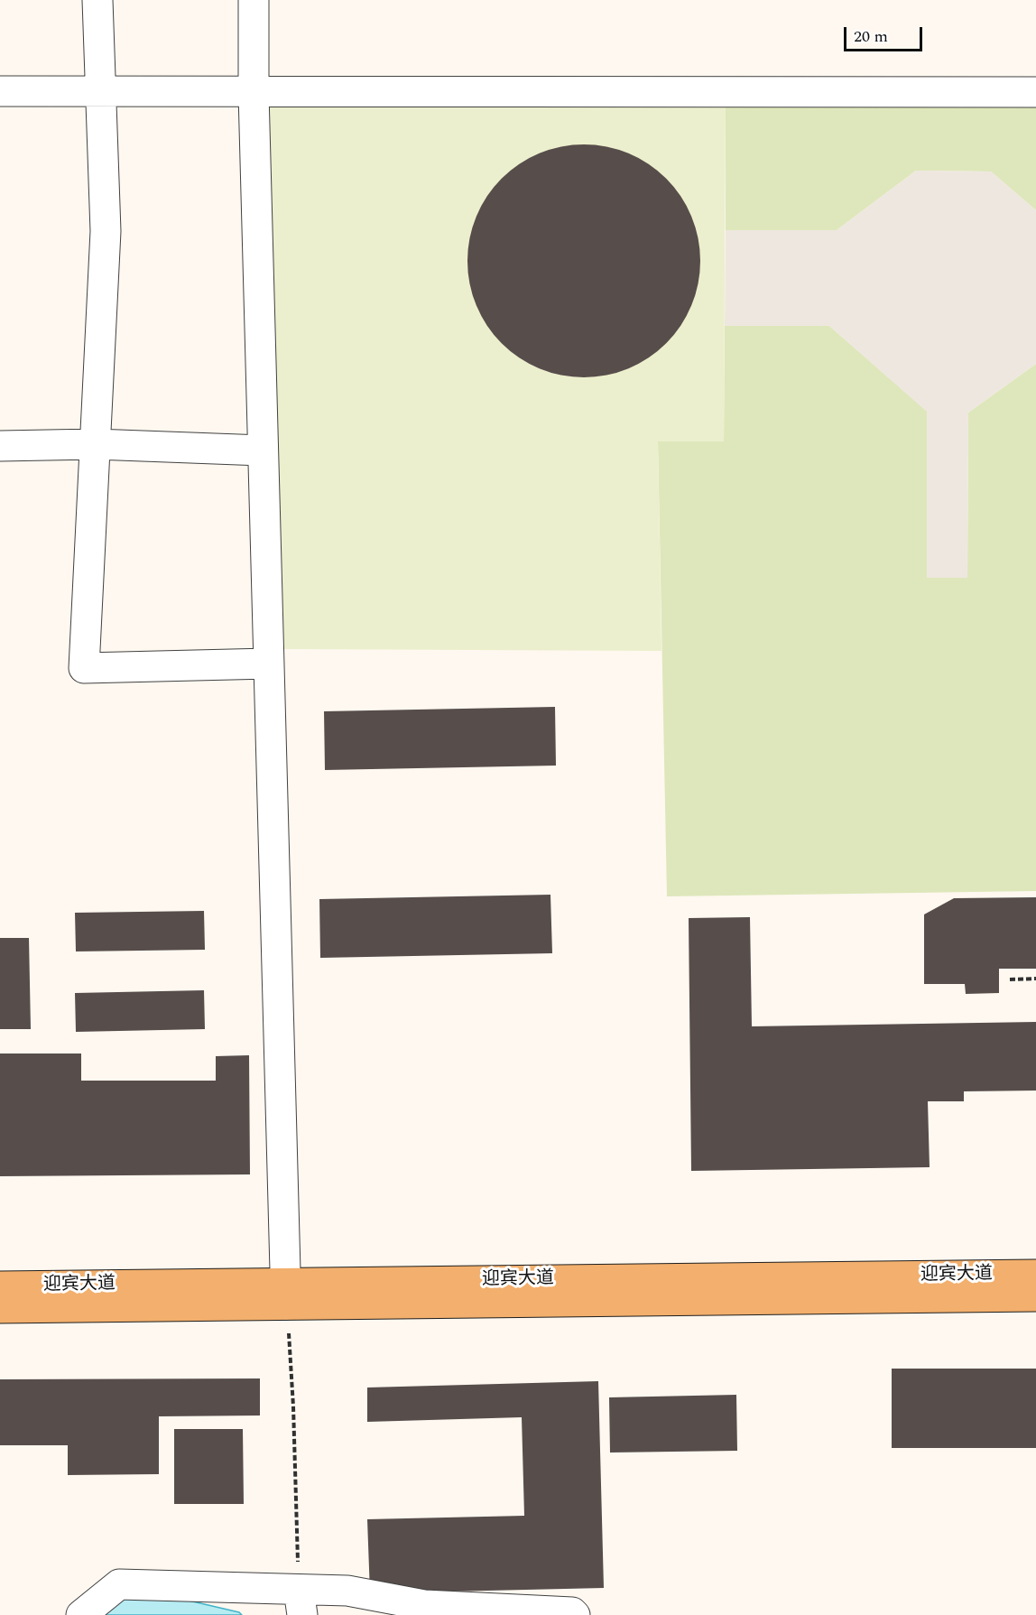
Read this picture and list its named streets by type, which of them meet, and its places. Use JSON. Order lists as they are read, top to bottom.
{
  "streets": {
    "main road": ["迎宾大道"]
  },
  "scale_bar": "20 m"
}
